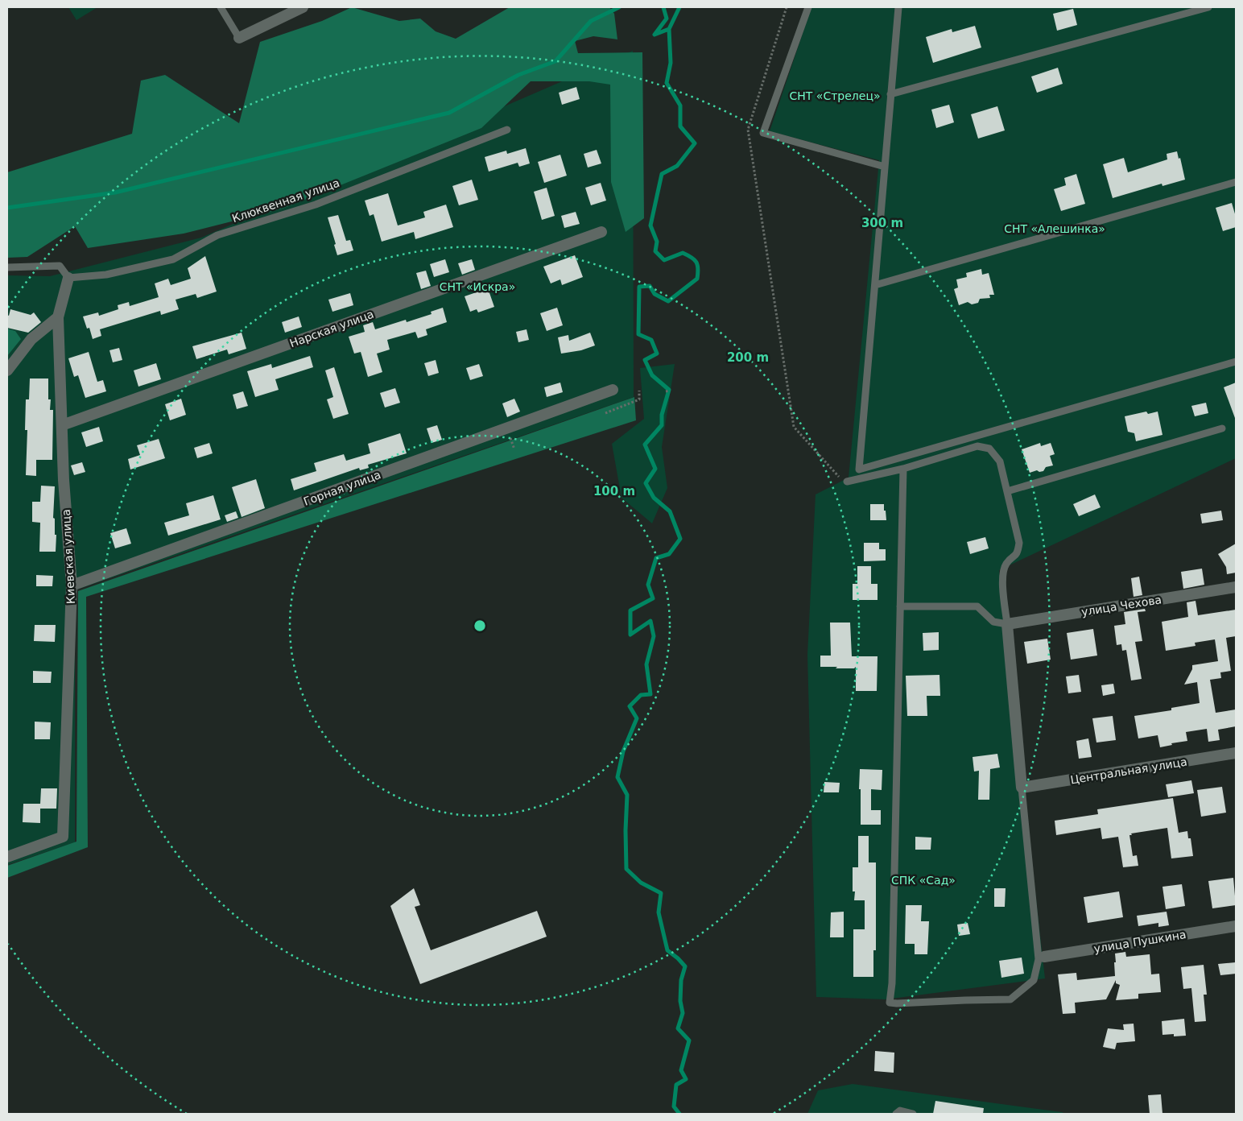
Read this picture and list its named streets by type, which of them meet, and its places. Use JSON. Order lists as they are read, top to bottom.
{
  "streets": {
    "street": [
      "Нарская улица",
      "Горная улица",
      "Киевская улица",
      "улица Чехова",
      "Центральная улица",
      "улица Пушкина"
    ],
    "lane": ["Клюквенная улица"]
  },
  "crossings": [
    ["Клюквенная улица", "Киевская улица"],
    ["Нарская улица", "Киевская улица"],
    ["Горная улица", "Киевская улица"]
  ],
  "parks": [
    "СНТ «Стрелец»",
    "СНТ «Алешинка»",
    "СНТ «Искра»",
    "СПК «Сад»"
  ],
  "rings": ["300 m", "200 m", "100 m"]
}
